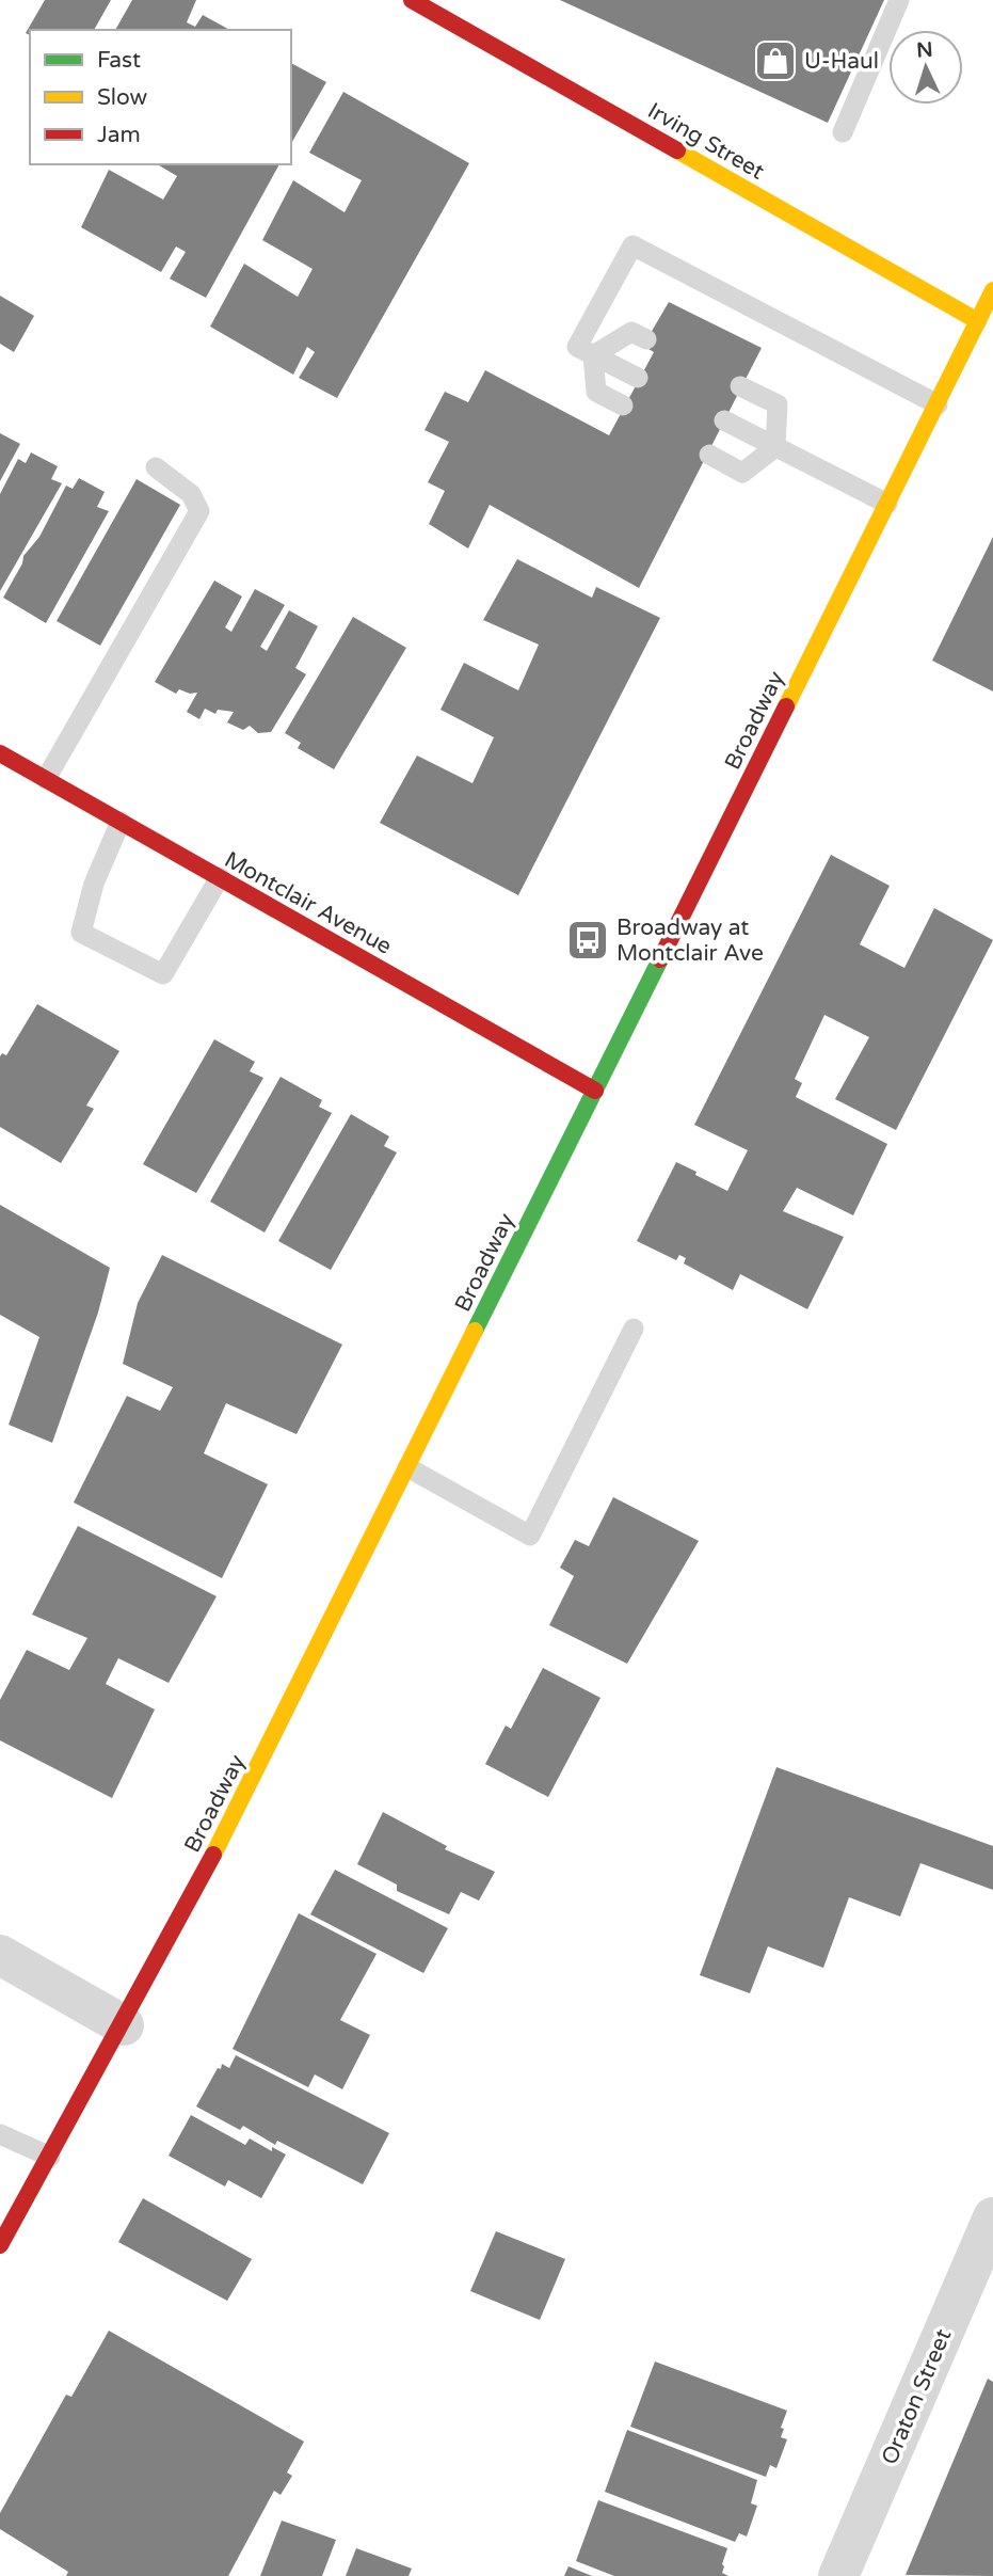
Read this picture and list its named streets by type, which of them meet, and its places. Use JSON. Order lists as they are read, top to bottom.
{
  "streets": {
    "main road": ["Irving Street", "Broadway", "Montclair Avenue"],
    "street": ["Oraton Street"]
  },
  "crossings": [
    ["Irving Street", "Broadway"],
    ["Broadway", "Montclair Avenue"]
  ],
  "places": {
    "shop": ["U-Haul"],
    "bus stop": ["Broadway at Montclair Ave"]
  },
  "legend": ["Fast", "Slow", "Jam"],
  "north": "top"
}
